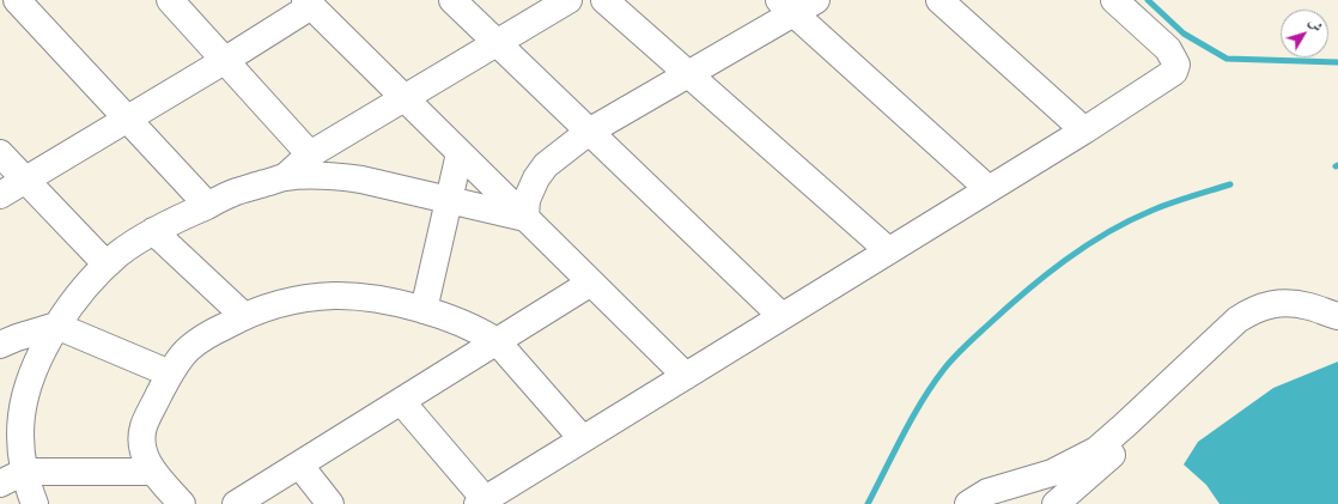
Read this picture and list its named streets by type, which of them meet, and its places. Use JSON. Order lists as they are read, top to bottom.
{
  "north": "top right"
}
